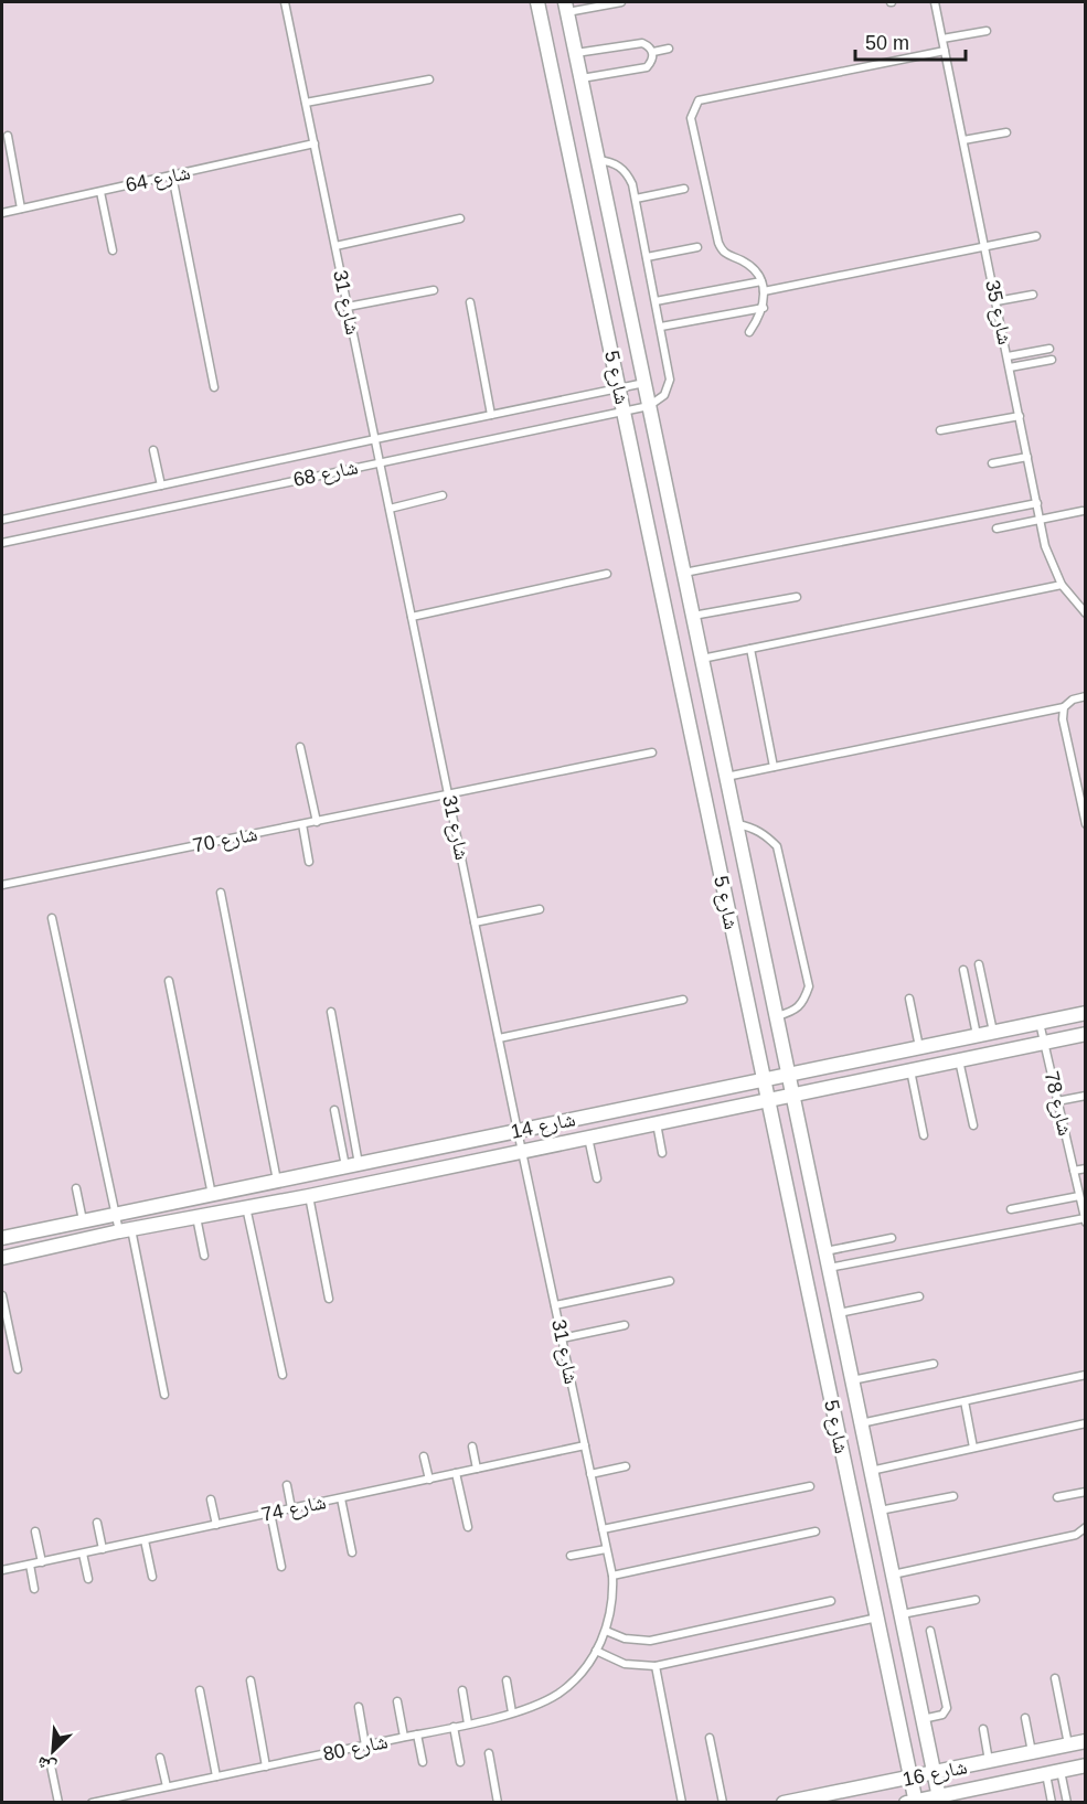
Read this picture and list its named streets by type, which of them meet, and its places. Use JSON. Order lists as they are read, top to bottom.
{
  "streets": {
    "street": ["شارع 5", "شارع 14", "شارع 16"],
    "lane": [
      "شارع 64",
      "شارع 31",
      "شارع 35",
      "شارع 68",
      "شارع 70",
      "شارع 78",
      "شارع 74",
      "شارع 80"
    ]
  },
  "crossings": [
    ["شارع 64", "شارع 31"],
    ["شارع 31", "شارع 68"],
    ["شارع 31", "شارع 70"],
    ["شارع 31", "شارع 14"],
    ["شارع 31", "شارع 74"],
    ["شارع 31", "شارع 80"],
    ["شارع 5", "شارع 68"],
    ["شارع 5", "شارع 14"],
    ["شارع 5", "شارع 16"],
    ["شارع 78", "شارع 14"]
  ],
  "scale_bar": "50 m",
  "north": "bottom left"
}
